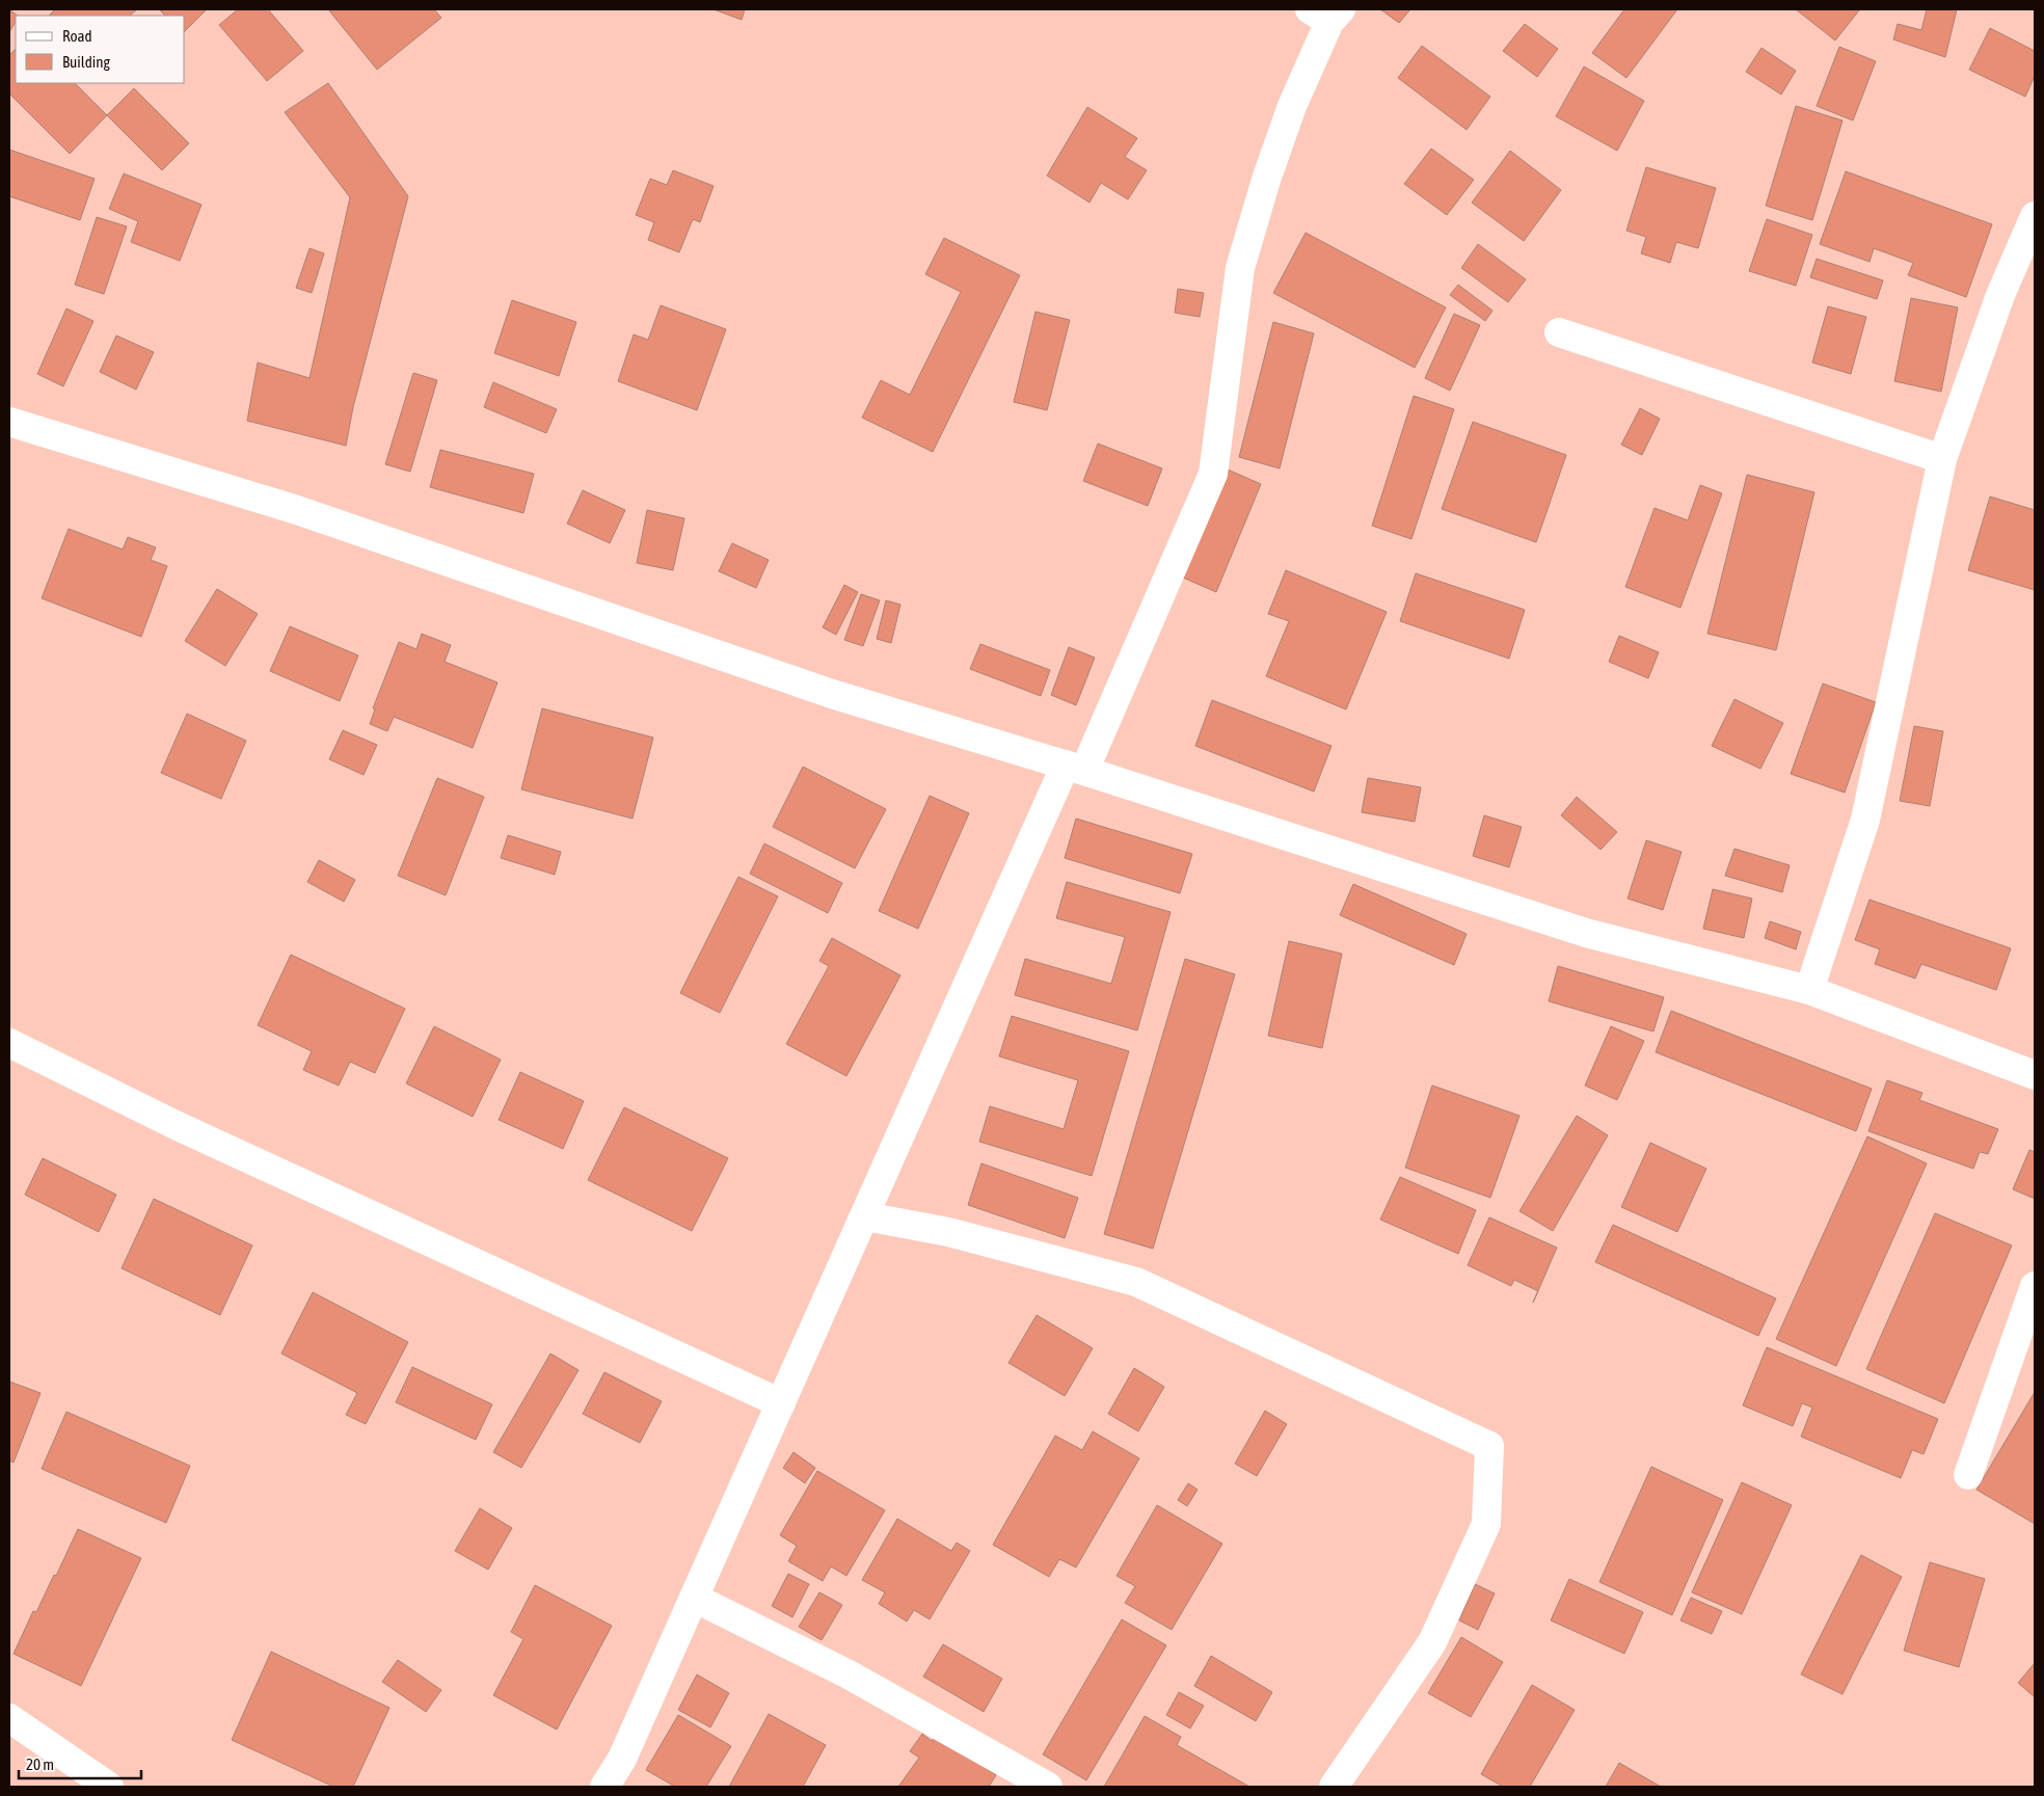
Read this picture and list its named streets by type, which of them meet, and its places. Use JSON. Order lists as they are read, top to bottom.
{
  "legend": ["Road", "Building"],
  "scale_bar": "20 m"
}
